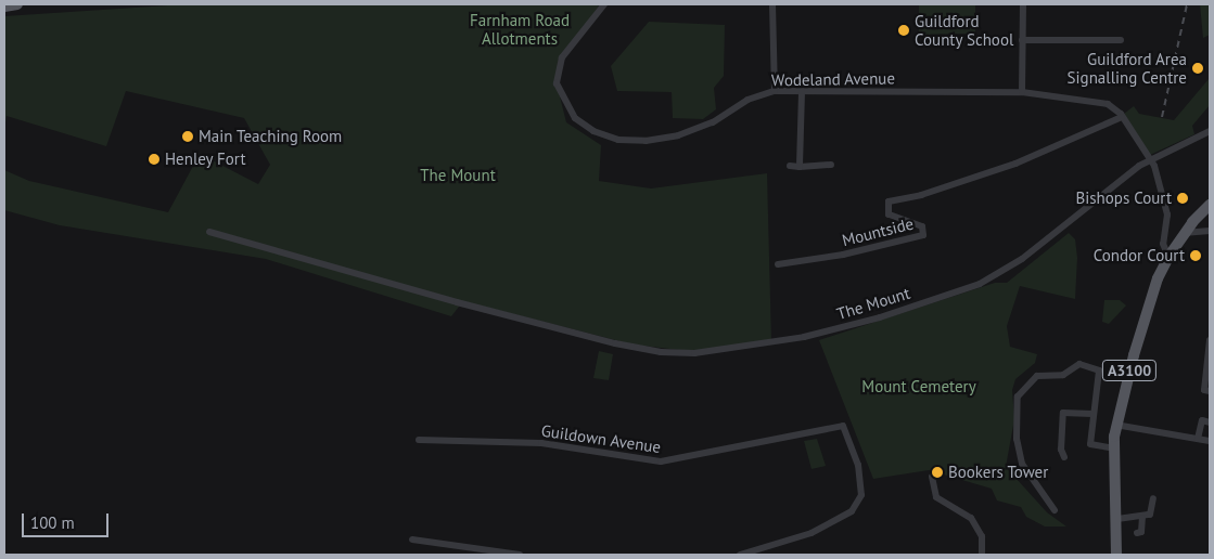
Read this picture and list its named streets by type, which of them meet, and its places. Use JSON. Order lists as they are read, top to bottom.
{
  "streets": {
    "main road": ["A3100"],
    "street": [
      "Wodeland Avenue",
      "Mountside",
      "The Mount",
      "Guildown Avenue"
    ]
  },
  "crossings": [
    ["Wodeland Avenue", "Mountside"],
    ["Wodeland Avenue", "The Mount"],
    ["Wodeland Avenue", "A3100"]
  ],
  "parks": ["Farnham Road Allotments", "The Mount", "Mount Cemetery"],
  "places": [
    "Guildford County School",
    "Guildford Area Signalling Centre",
    "Main Teaching Room",
    "Henley Fort",
    "Bishops Court",
    "Condor Court",
    "Bookers Tower"
  ],
  "scale_bar": "100 m"
}
